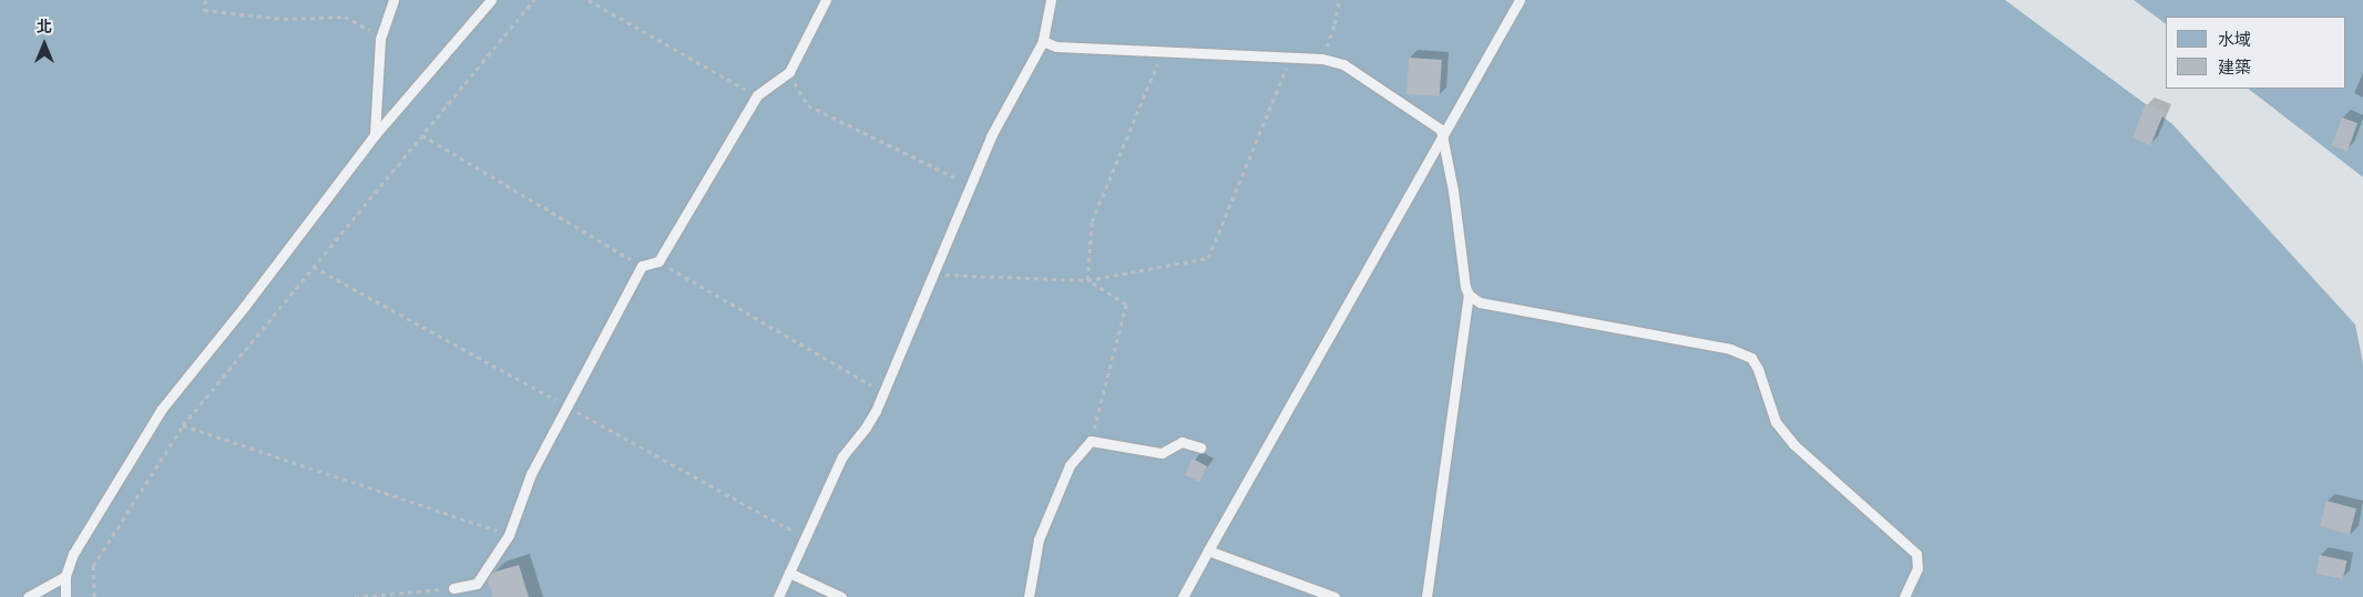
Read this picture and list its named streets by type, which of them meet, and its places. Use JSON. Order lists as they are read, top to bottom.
{
  "legend": ["水域", "建築"],
  "north": "top"
}
